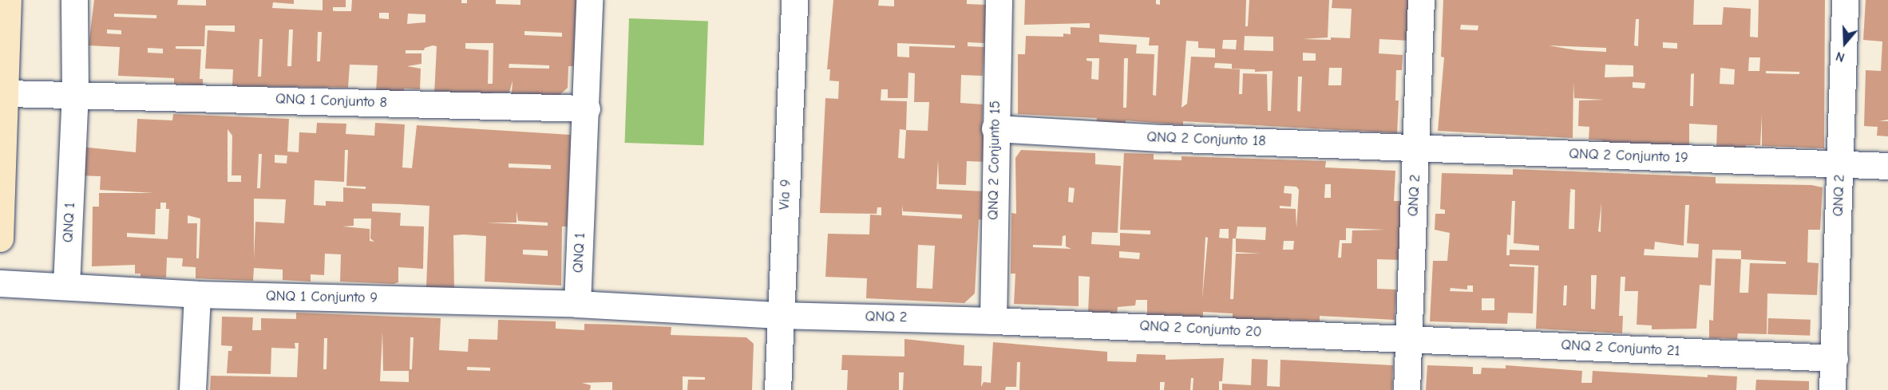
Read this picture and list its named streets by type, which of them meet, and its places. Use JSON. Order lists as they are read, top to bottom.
{
  "streets": {
    "street": [
      "QNQ 1 Conjunto 8",
      "QNQ 2 Conjunto 18",
      "QNQ 2 Conjunto 19",
      "QNQ 2 Conjunto 15",
      "Via 9",
      "QNQ 2",
      "QNQ 1",
      "QNQ 1 Conjunto 9",
      "QNQ 2 Conjunto 20",
      "QNQ 2 Conjunto 21"
    ]
  },
  "crossings": [
    ["QNQ 1 Conjunto 8", "QNQ 1"],
    ["QNQ 2 Conjunto 18", "QNQ 2 Conjunto 19"],
    ["QNQ 2 Conjunto 18", "QNQ 2 Conjunto 15"],
    ["QNQ 2 Conjunto 18", "QNQ 2"],
    ["QNQ 2 Conjunto 19", "QNQ 2"],
    ["QNQ 2 Conjunto 15", "QNQ 2"],
    ["QNQ 2 Conjunto 15", "QNQ 2 Conjunto 20"],
    ["Via 9", "QNQ 2"],
    ["QNQ 2", "QNQ 2 Conjunto 20"],
    ["QNQ 2", "QNQ 2 Conjunto 21"],
    ["QNQ 1", "QNQ 1 Conjunto 9"],
    ["QNQ 2 Conjunto 20", "QNQ 2 Conjunto 21"]
  ],
  "north": "bottom"
}
